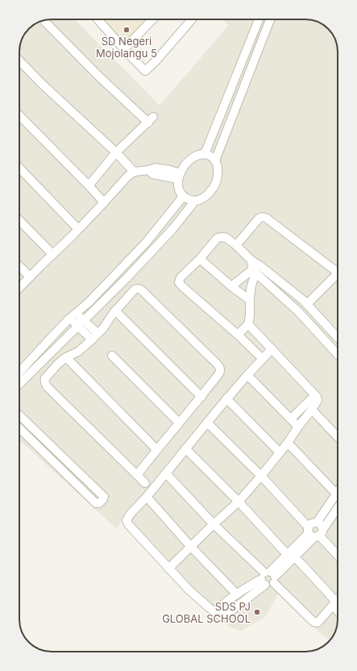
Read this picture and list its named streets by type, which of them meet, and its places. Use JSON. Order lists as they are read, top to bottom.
{
  "places": ["SD Negeri Mojolangu 5", "SDS PJ GLOBAL SCHOOL"]
}
